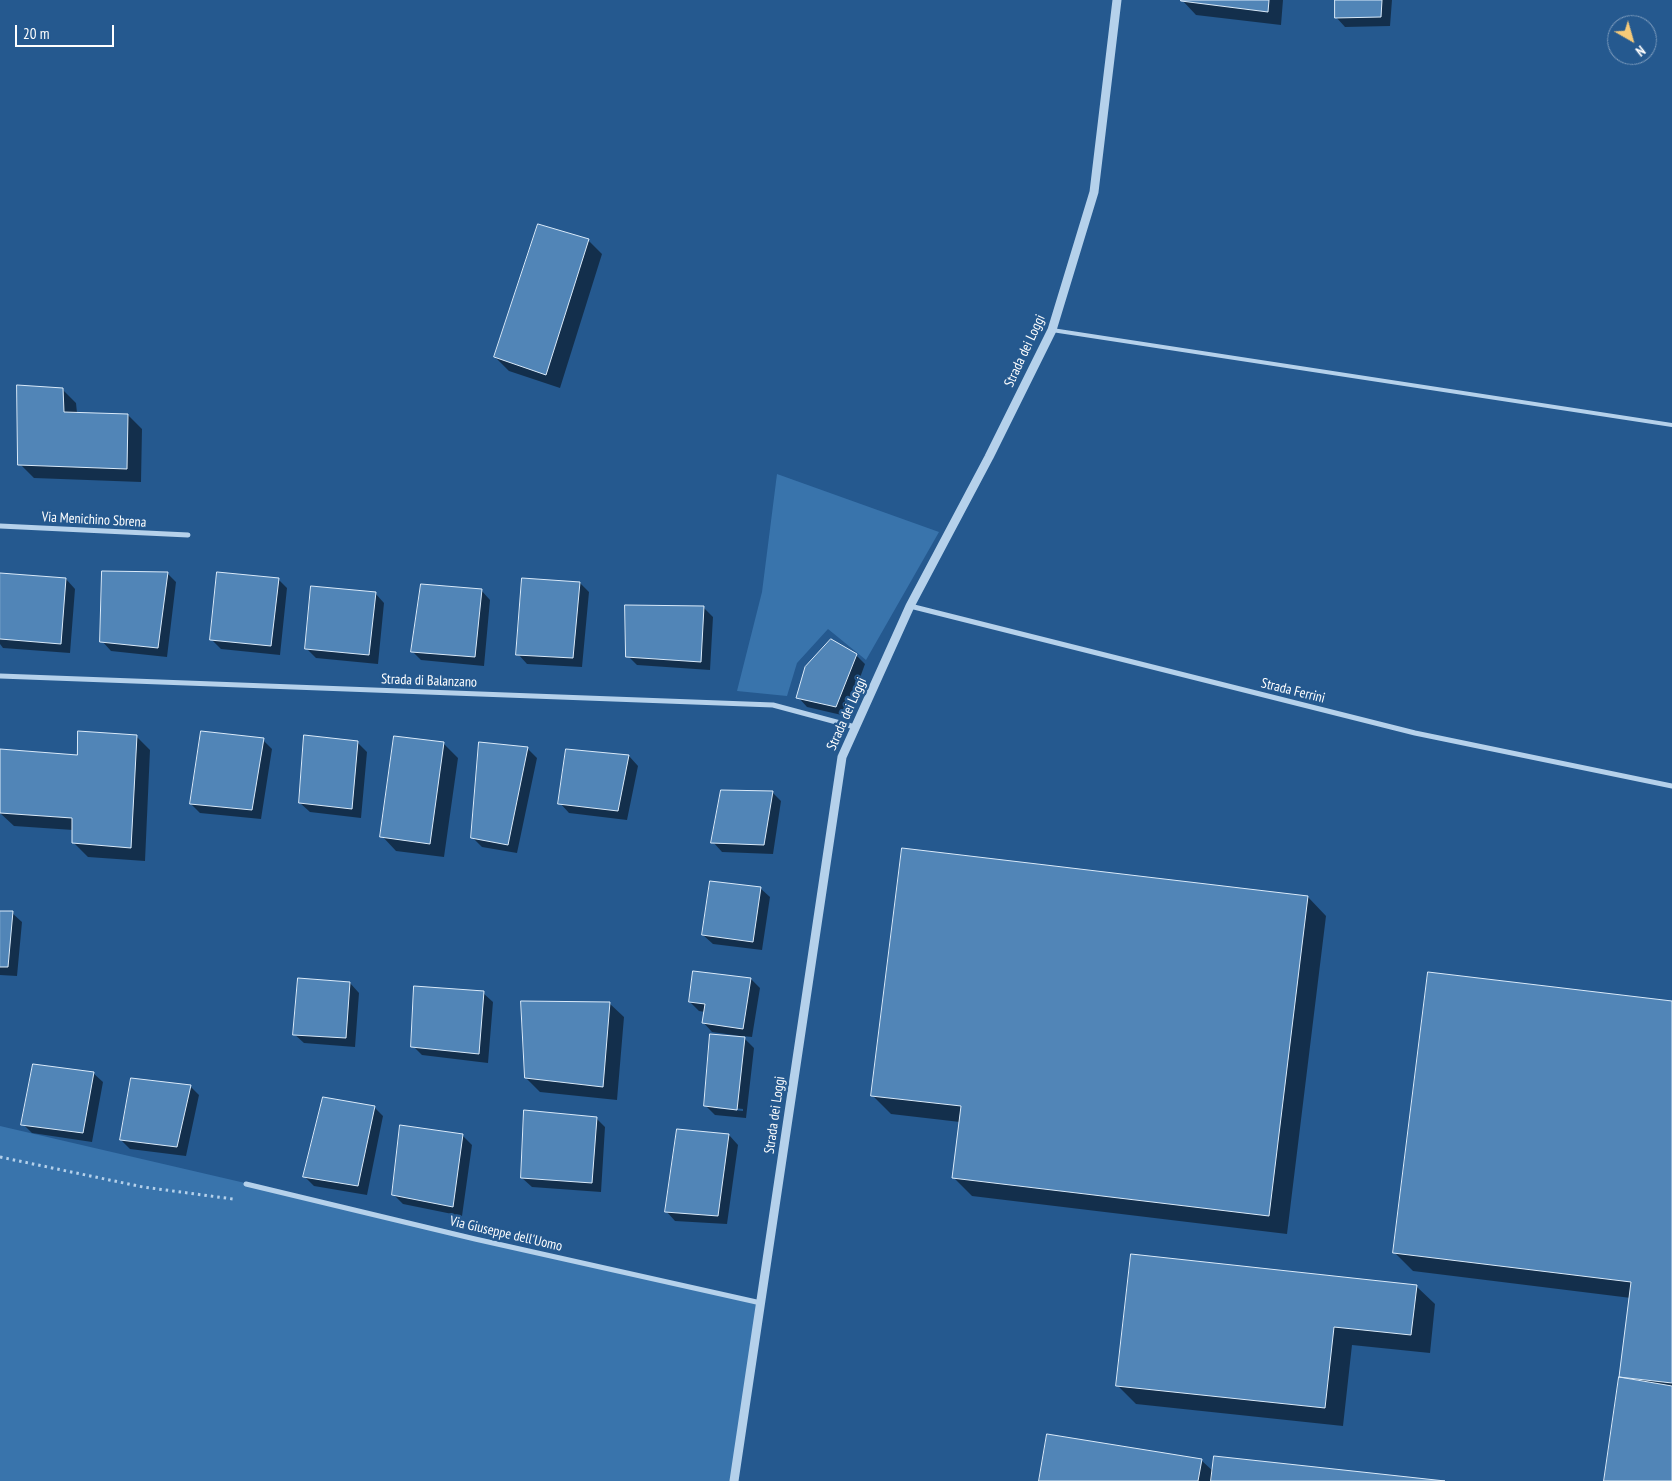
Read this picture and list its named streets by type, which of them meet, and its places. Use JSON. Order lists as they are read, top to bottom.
{
  "streets": {
    "street": [
      "Strada dei Loggi",
      "Via Menichino Sbrena",
      "Strada di Balanzano",
      "Strada Ferrini",
      "Via Giuseppe dell'Uomo"
    ]
  },
  "crossings": [
    ["Strada dei Loggi", "Strada di Balanzano"],
    ["Strada dei Loggi", "Strada Ferrini"],
    ["Strada dei Loggi", "Via Giuseppe dell'Uomo"]
  ],
  "scale_bar": "20 m",
  "north": "bottom right"
}
